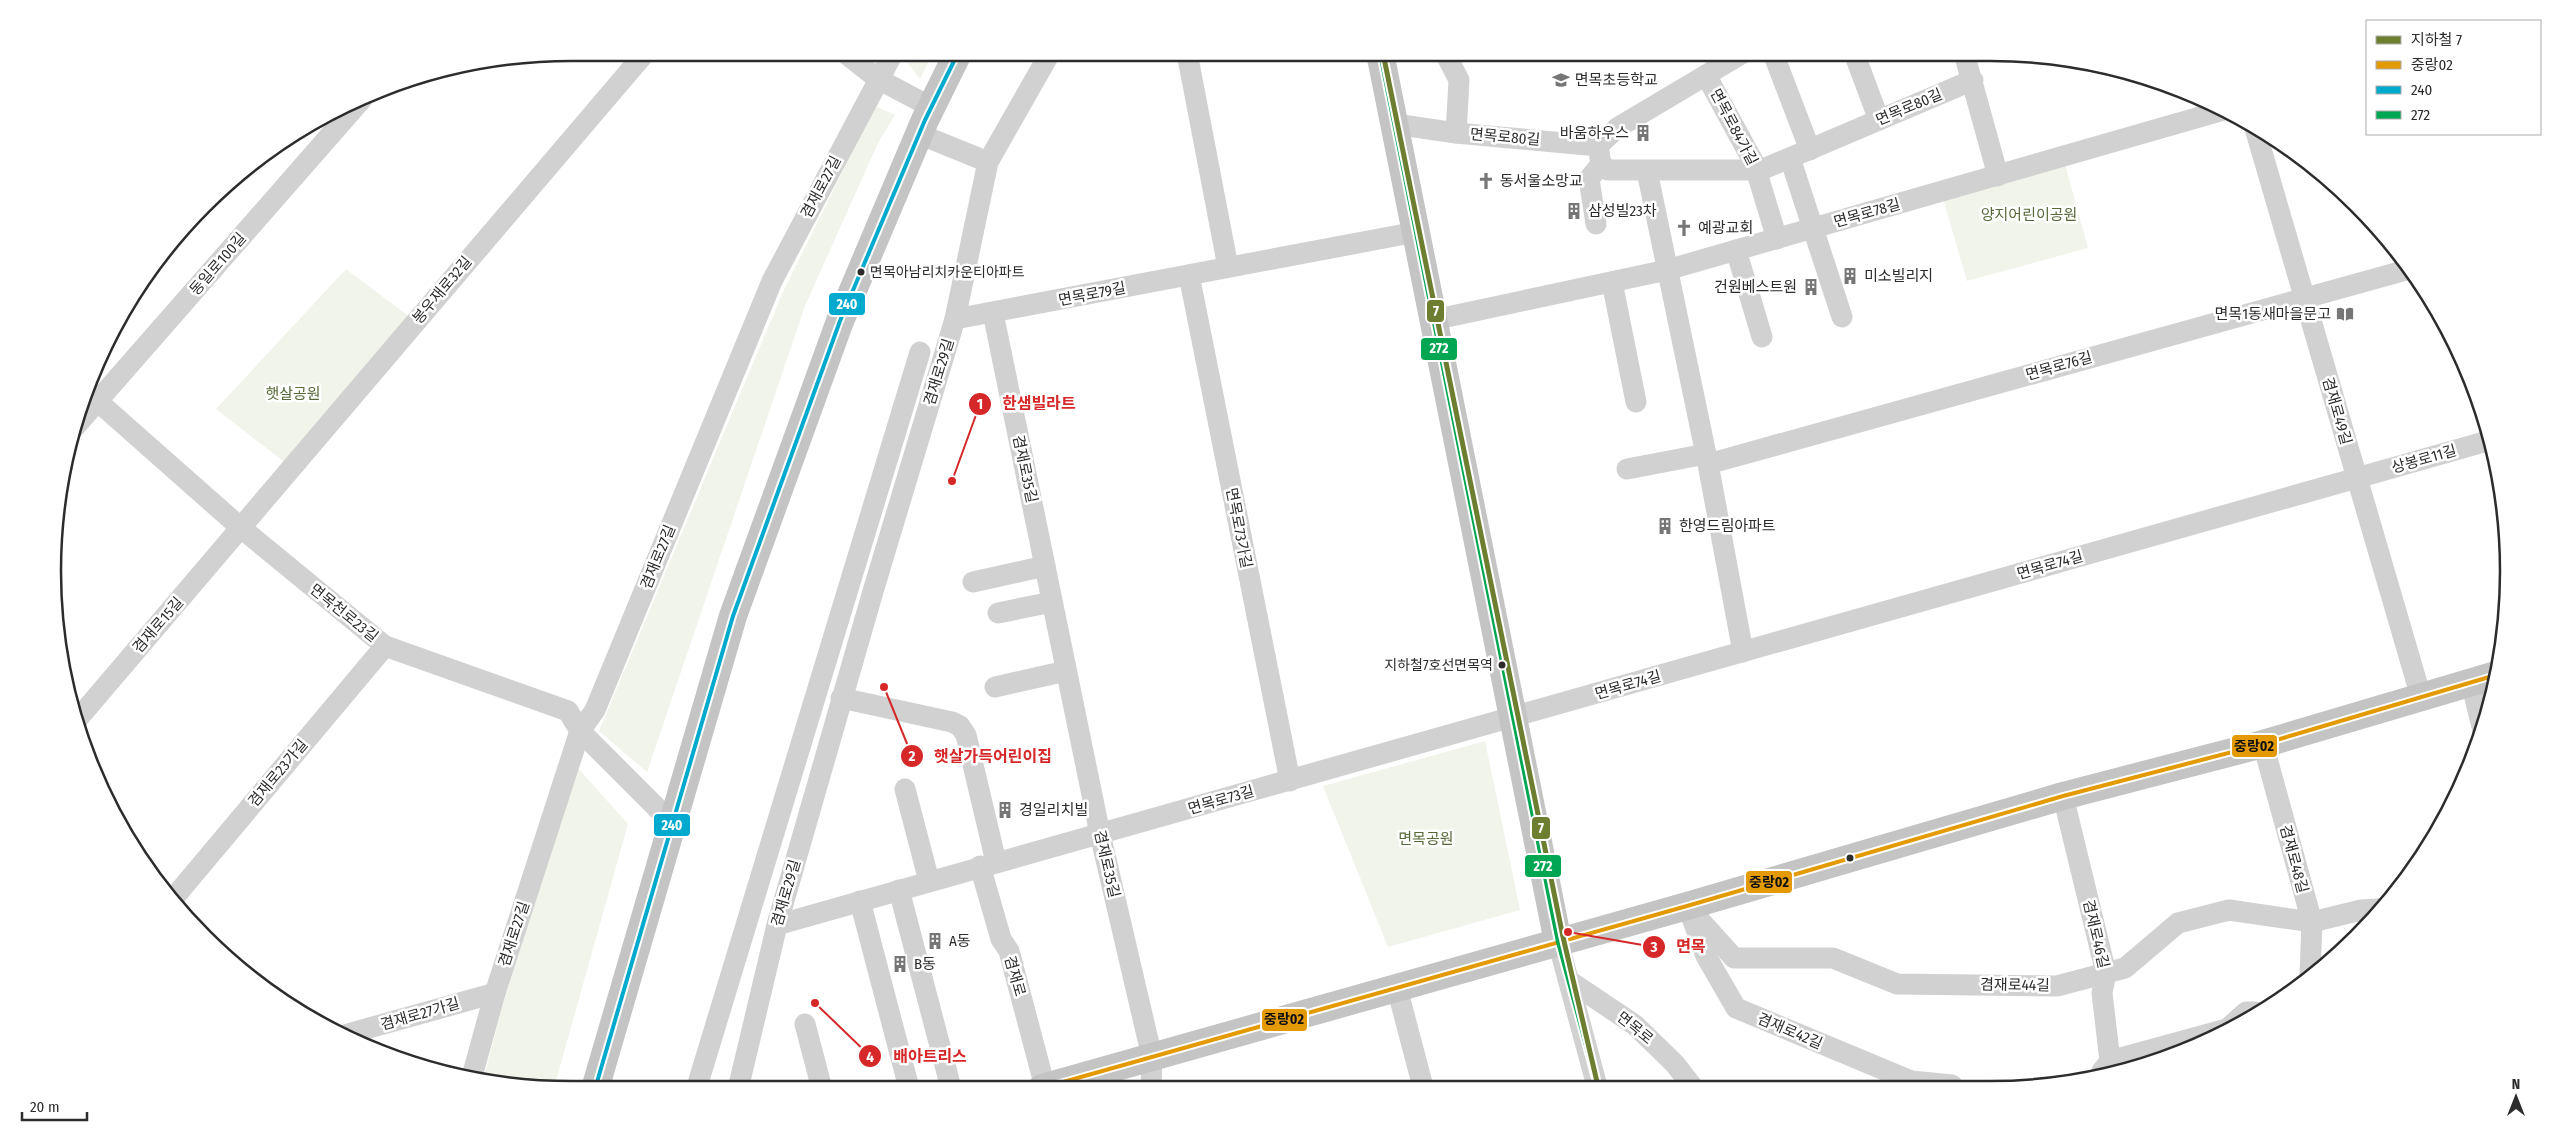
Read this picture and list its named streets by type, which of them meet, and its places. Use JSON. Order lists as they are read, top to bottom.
{
  "streets": {
    "main road": ["겸재로"],
    "street": [
      "면목로80길",
      "면목로84가길",
      "겸재로27길",
      "면목로78길",
      "동일로100길",
      "봉우재로32길",
      "면목로79길",
      "면목로76길",
      "겸재로29길",
      "겸재로49길",
      "상봉로11길",
      "겸재로35길",
      "면목로73가길",
      "면목로74길",
      "면목천로23길",
      "겸재로15길",
      "겸재로23가길",
      "면목로73길",
      "겸재로48길",
      "겸재로46길",
      "겸재로44길",
      "겸재로27가길",
      "면목로",
      "겸재로42길"
    ]
  },
  "crossings": [
    ["면목로80길", "면목로84가길"],
    ["면목로84가길", "면목로78길"],
    ["겸재로27길", "면목천로23길"],
    ["겸재로27길", "겸재로27가길"],
    ["동일로100길", "면목천로23길"],
    ["봉우재로32길", "면목천로23길"],
    ["봉우재로32길", "겸재로15길"],
    ["면목로79길", "겸재로29길"],
    ["면목로79길", "겸재로35길"],
    ["면목로79길", "면목로73가길"],
    ["면목로76길", "겸재로49길"],
    ["겸재로29길", "면목로73길"],
    ["겸재로49길", "상봉로11길"],
    ["겸재로49길", "면목로74길"],
    ["겸재로49길", "겸재로"],
    ["상봉로11길", "면목로74길"],
    ["겸재로35길", "면목로73길"],
    ["겸재로35길", "겸재로"],
    ["면목로73가길", "면목로73길"],
    ["면목로74길", "면목로73길"],
    ["면목천로23길", "겸재로15길"],
    ["면목천로23길", "겸재로23가길"],
    ["면목로73길", "겸재로"],
    ["겸재로48길", "겸재로"],
    ["겸재로48길", "겸재로44길"],
    ["겸재로46길", "겸재로"],
    ["겸재로46길", "겸재로44길"],
    ["겸재로", "겸재로44길"],
    ["겸재로", "겸재로42길"],
    ["겸재로44길", "겸재로42길"]
  ],
  "parks": ["양지어린이공원", "햇살공원", "면목공원"],
  "places": {
    "school or university": ["면목초등학교"],
    "building": [
      "바움하우스",
      "삼성빌23차",
      "미소빌리지",
      "건원베스트원",
      "한영드림아파트",
      "경일리치빌",
      "A동",
      "B동"
    ],
    "church": ["동서울소망교", "예광교회"],
    "other": [
      "면목아남리치카운티아파트",
      "한샘빌라트",
      "지하철7호선면목역",
      "햇살가득어린이집",
      "면목",
      "배아트리스"
    ],
    "library": ["면목1동새마을문고"]
  },
  "lines": [
    "metro line 7",
    "transit line 240",
    "transit line 272",
    "transit line 중랑02"
  ],
  "legend": [
    "지하철 7",
    "중랑02",
    "240",
    "272"
  ],
  "scale_bar": "20 m",
  "north": "top"
}
